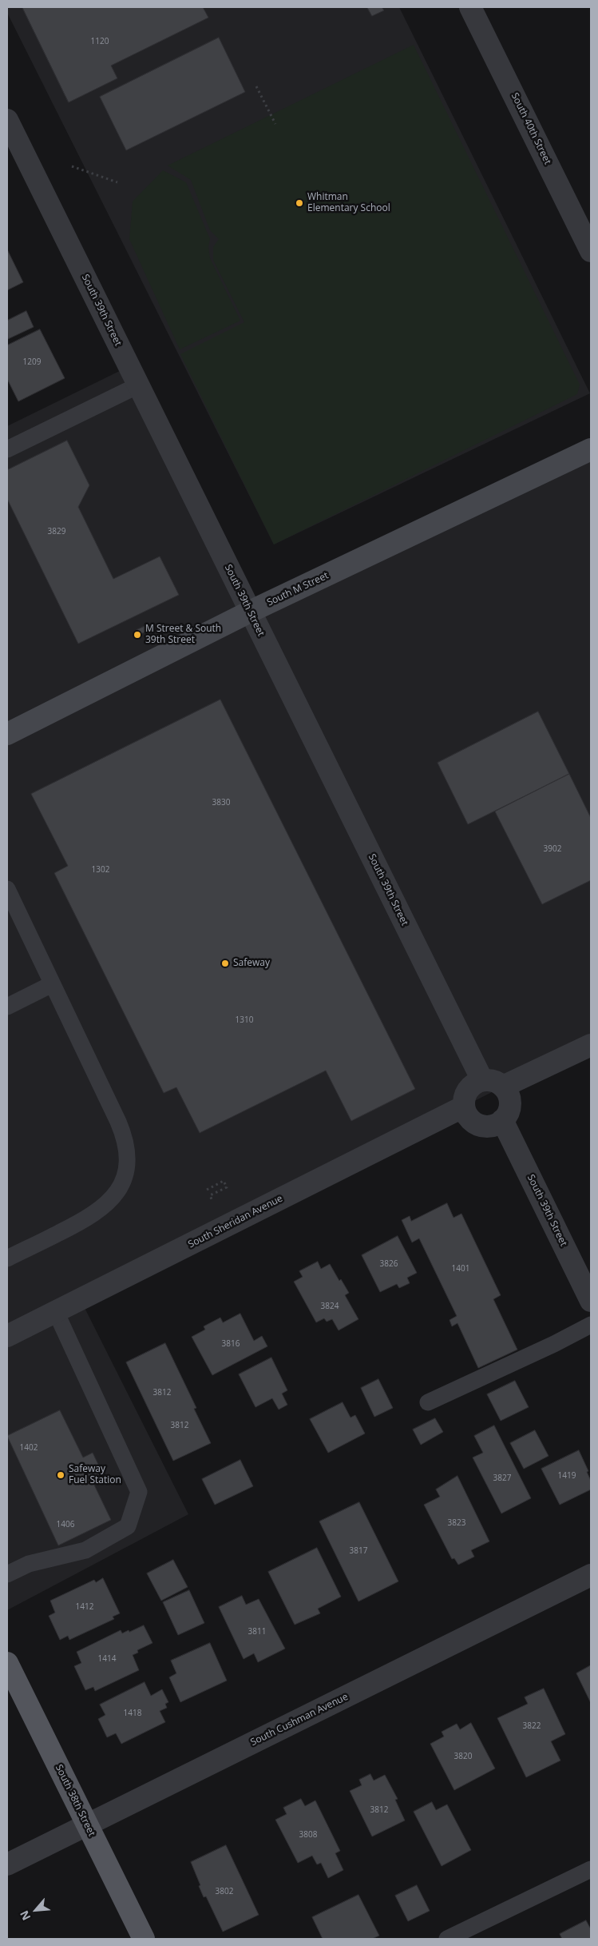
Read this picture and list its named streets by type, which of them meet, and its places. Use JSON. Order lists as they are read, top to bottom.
{
  "streets": {
    "main road": ["South 38th Street"],
    "street": [
      "South 40th Street",
      "South 39th Street",
      "South M Street",
      "South Sheridan Avenue",
      "South Cushman Avenue"
    ]
  },
  "crossings": [
    ["South 39th Street", "South M Street"],
    ["South 39th Street", "South Sheridan Avenue"],
    ["South Cushman Avenue", "South 38th Street"]
  ],
  "places": [
    "Whitman Elementary School",
    "M Street & South 39th Street",
    "Safeway",
    "Safeway Fuel Station"
  ],
  "house_numbers": [
    "1120",
    "1209",
    "3829",
    "3830",
    "3902",
    "1302",
    "1310",
    "3826",
    "1401",
    "3824",
    "3816",
    "3812",
    "3812",
    "1402",
    "1419",
    "3827",
    "3823",
    "1406",
    "3817",
    "1412",
    "3811",
    "1414",
    "1418",
    "3822",
    "3820",
    "3812",
    "3808",
    "3802"
  ],
  "north": "bottom left"
}
